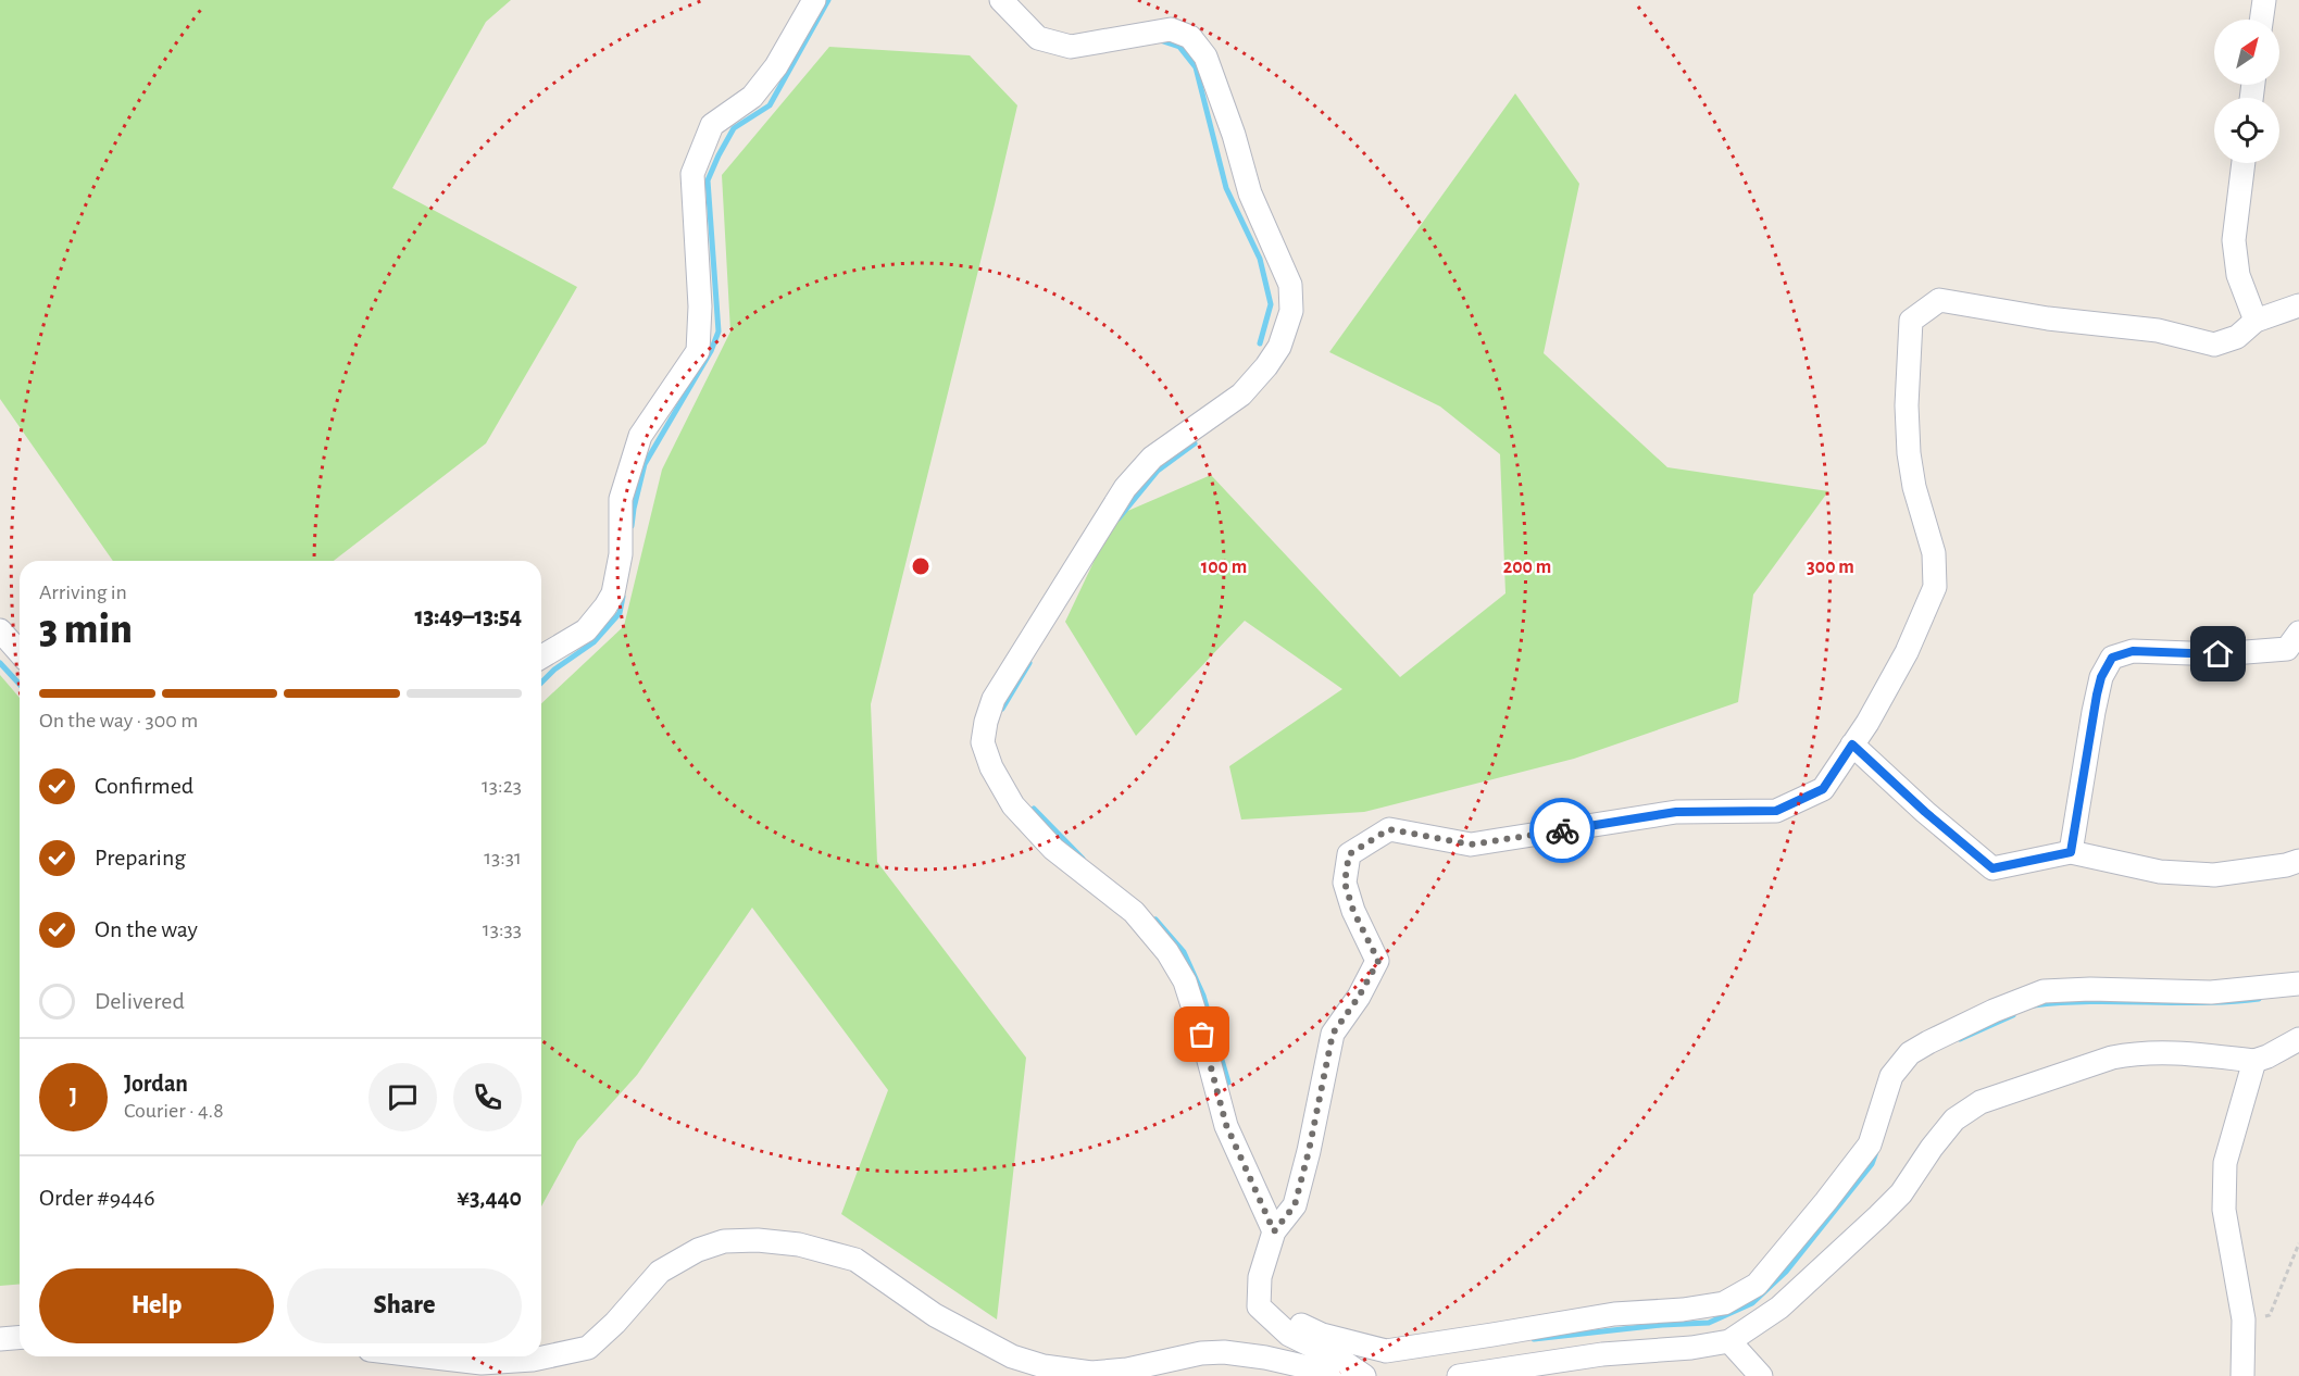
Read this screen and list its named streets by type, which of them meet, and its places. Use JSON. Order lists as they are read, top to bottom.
{
  "north": "top right",
  "page": {
    "heading": ["3 min", "Arriving in", "13:49–13:54"],
    "panel": [
      "Jordan",
      "Courier · 4.8",
      "Order #9446",
      "¥3,440"
    ],
    "bar": "On the way · 300 m",
    "list": [
      ["Confirmed", "13:23"],
      ["Preparing", "13:31"],
      ["On the way", "13:33"],
      "Delivered"
    ],
    "round": "J",
    "buttons": ["Help", "Share"]
  },
  "rings": ["100 m", "200 m", "300 m"]
}
